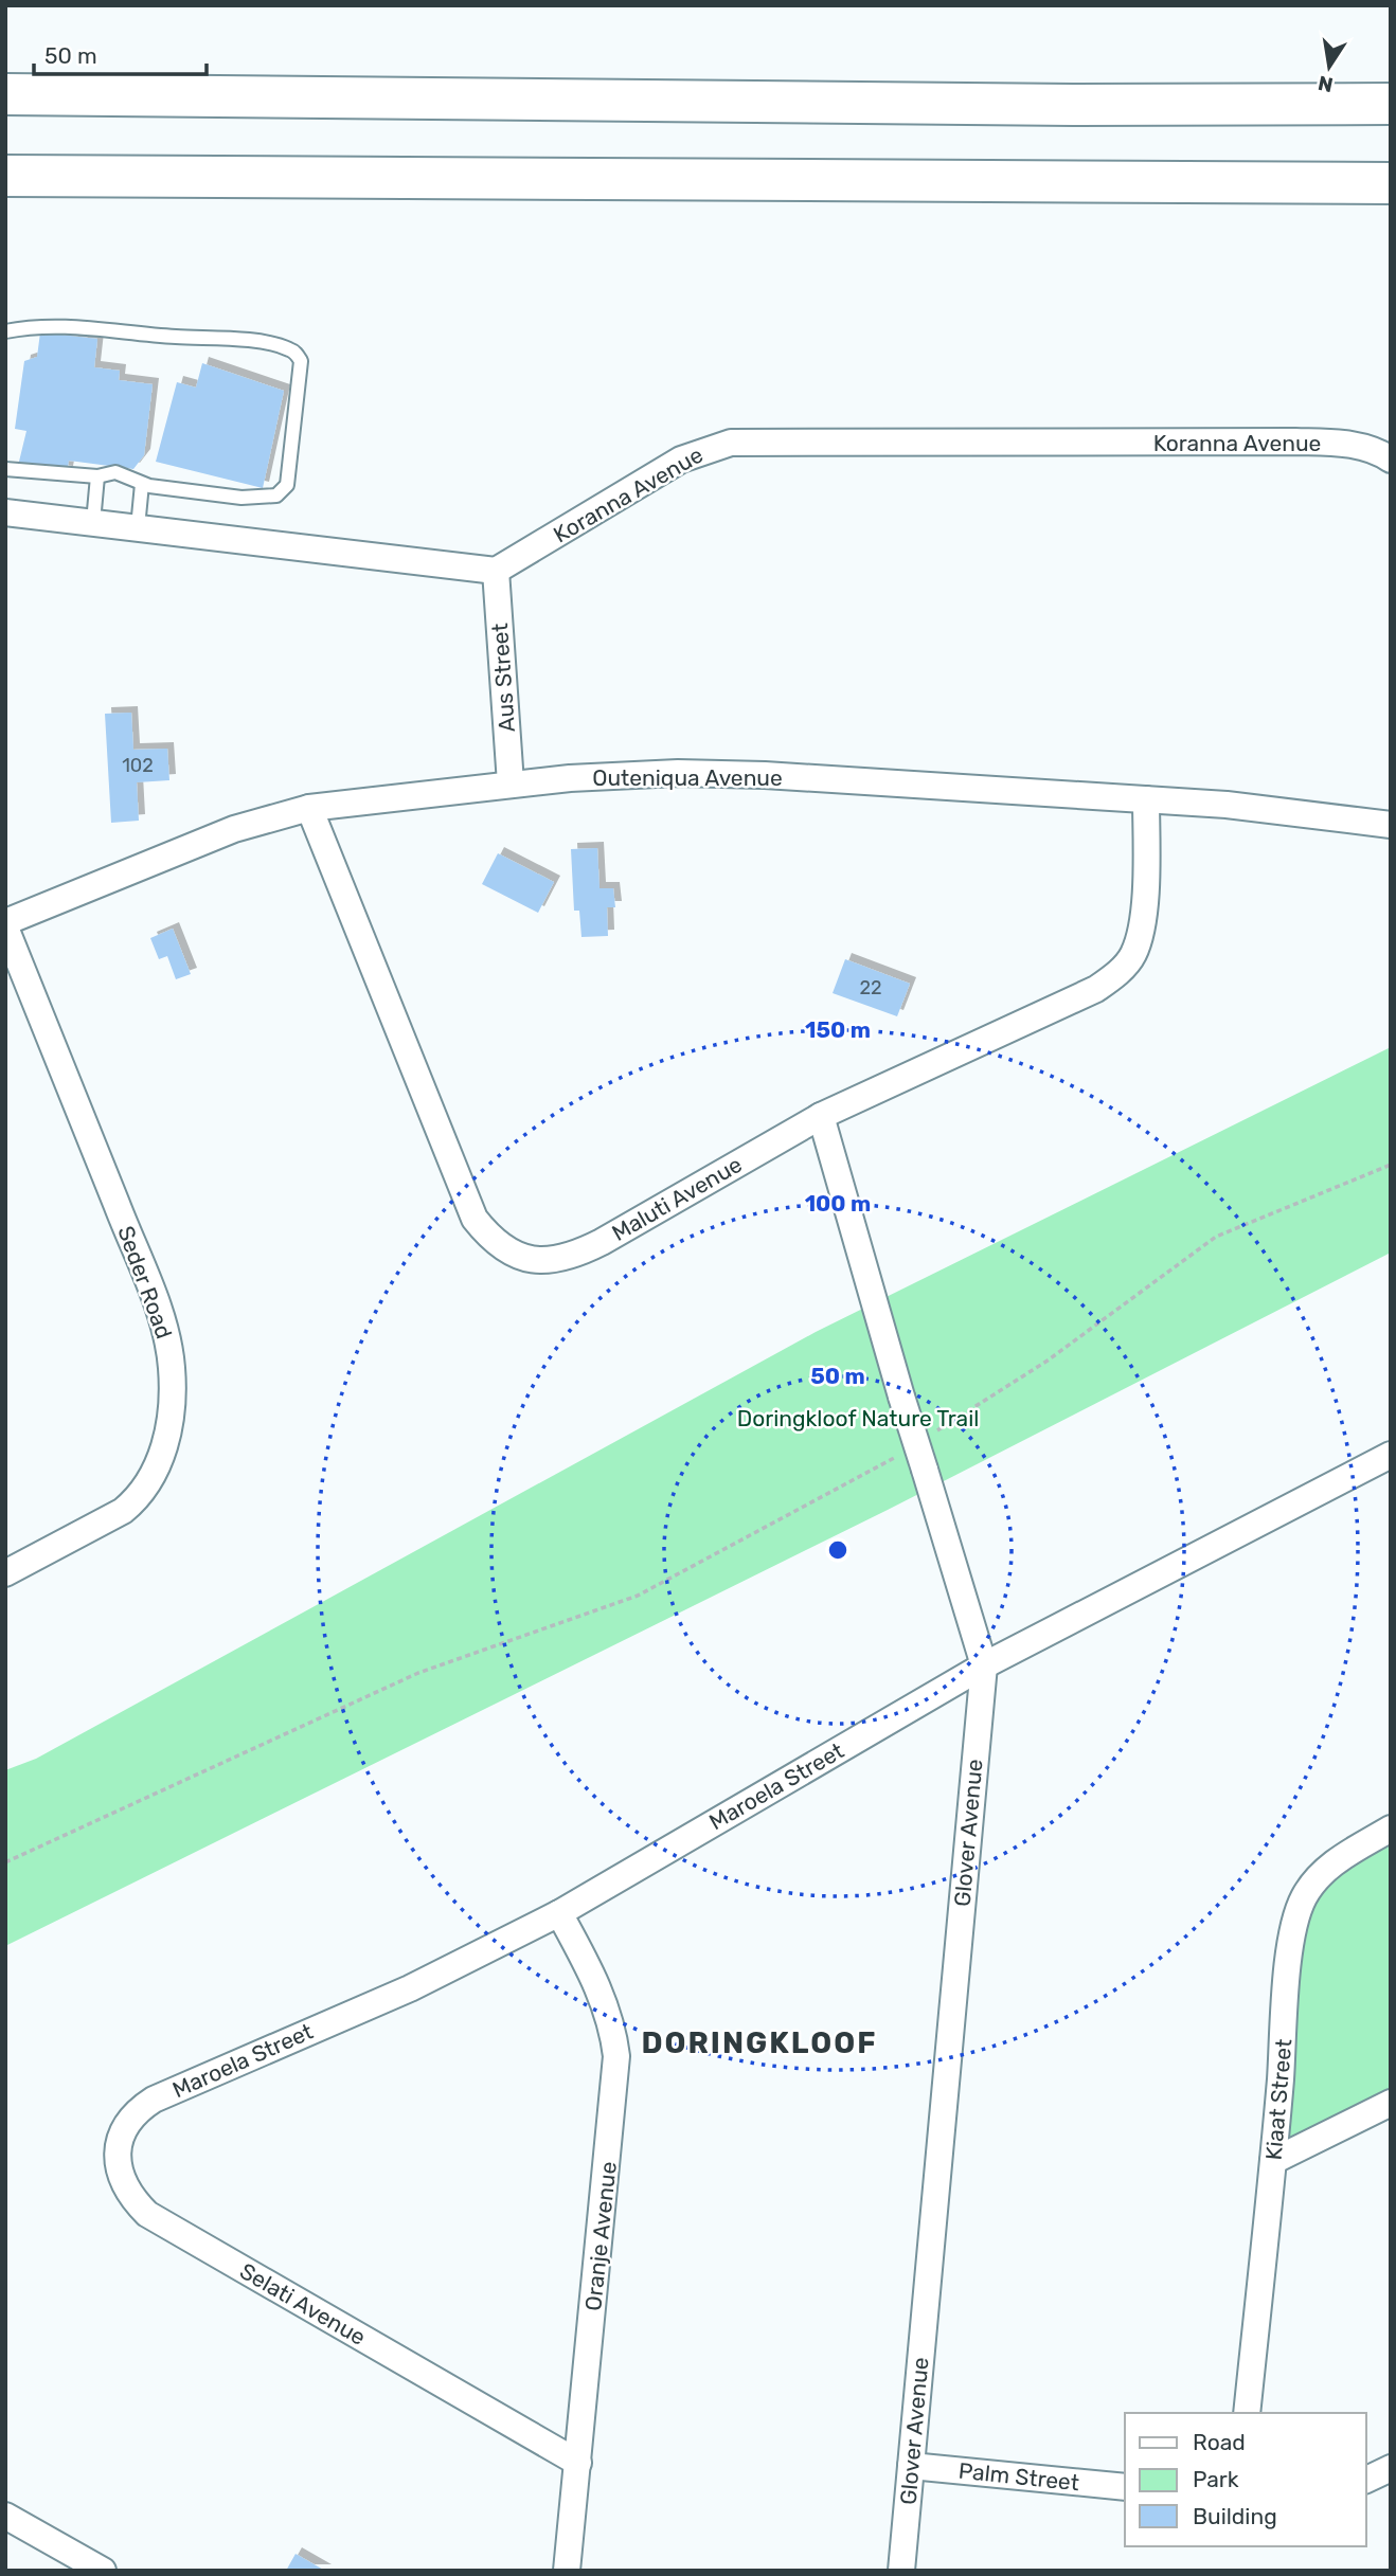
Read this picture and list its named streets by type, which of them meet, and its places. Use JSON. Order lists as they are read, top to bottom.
{
  "streets": {
    "street": [
      "Koranna Avenue",
      "Aus Street",
      "Outeniqua Avenue",
      "Maluti Avenue",
      "Seder Road",
      "Maroela Street",
      "Glover Avenue",
      "Kiaat Street",
      "Oranje Avenue",
      "Selati Avenue",
      "Palm Street"
    ]
  },
  "crossings": [
    ["Koranna Avenue", "Aus Street"],
    ["Aus Street", "Outeniqua Avenue"],
    ["Outeniqua Avenue", "Maluti Avenue"],
    ["Maluti Avenue", "Glover Avenue"],
    ["Maroela Street", "Glover Avenue"],
    ["Maroela Street", "Oranje Avenue"],
    ["Maroela Street", "Selati Avenue"],
    ["Glover Avenue", "Palm Street"],
    ["Oranje Avenue", "Selati Avenue"]
  ],
  "districts": ["DORINGKLOOF"],
  "parks": ["Doringkloof Nature Trail"],
  "house_numbers": ["102", "22"],
  "legend": ["Road", "Park", "Building"],
  "scale_bar": "50 m",
  "north": "bottom",
  "rings": ["150 m", "100 m", "50 m"]
}
